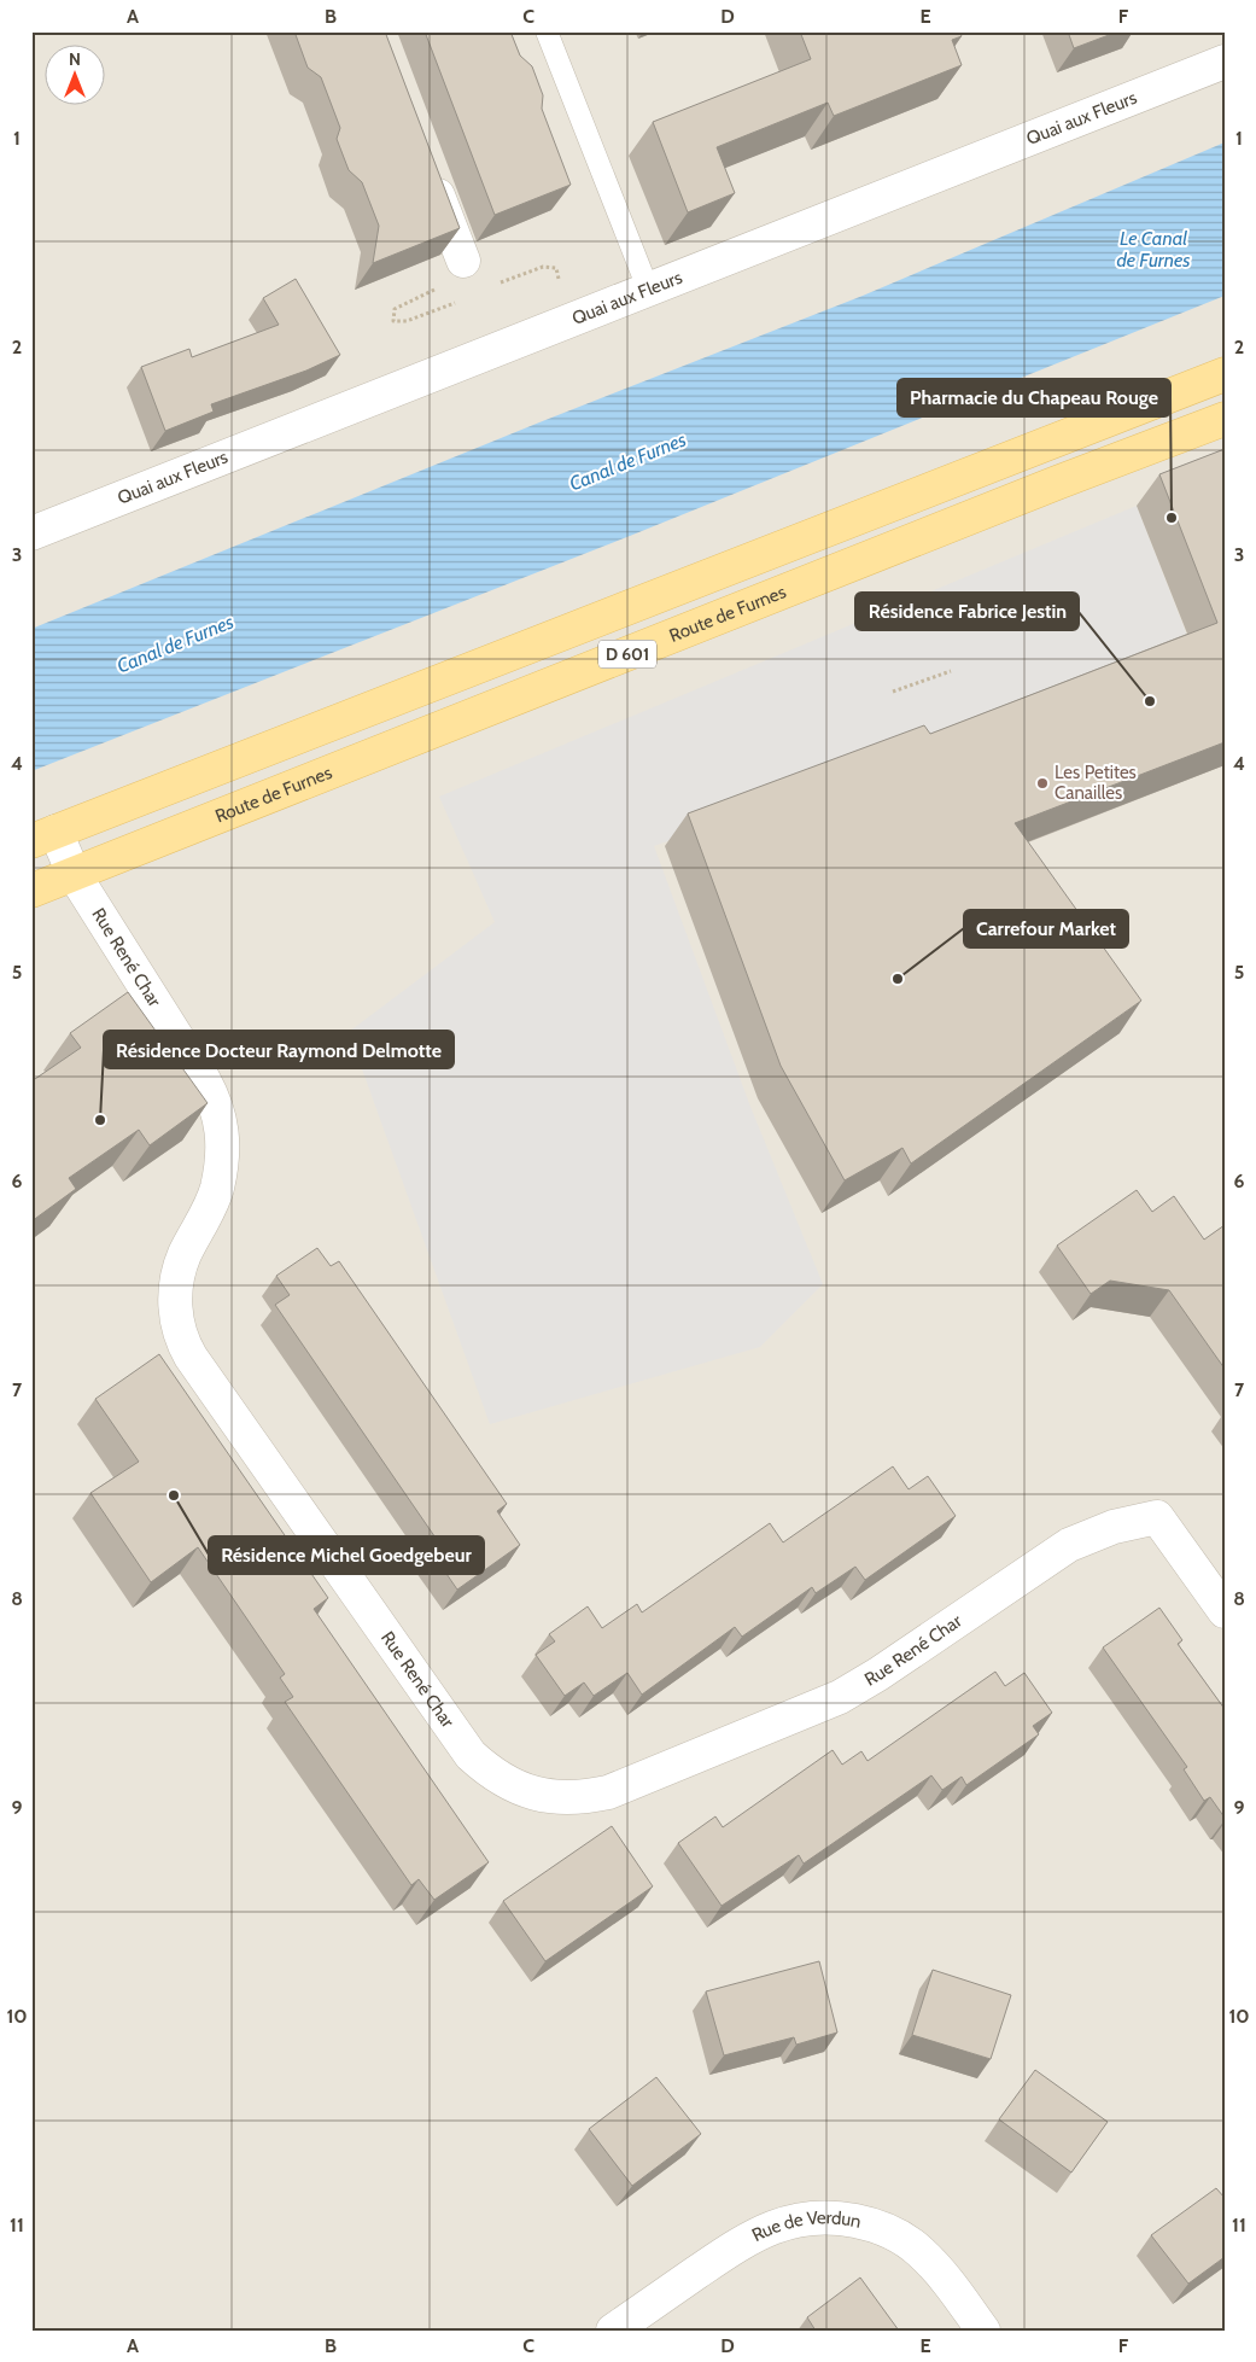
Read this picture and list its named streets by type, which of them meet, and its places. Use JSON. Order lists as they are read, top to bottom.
{
  "streets": {
    "main road": ["Route de Furnes", "D 601"],
    "street": ["Quai aux Fleurs", "Rue René Char", "Rue de Verdun"]
  },
  "crossings": [
    ["Route de Furnes", "Rue René Char"],
    ["D 601", "Rue René Char"]
  ],
  "water": ["Le Canal de Furnes", "Canal de Furnes"],
  "places": [
    "Pharmacie du Chapeau Rouge",
    "Résidence Fabrice Jestin",
    "Les Petites Canailles",
    "Carrefour Market",
    "Résidence Docteur Raymond Delmotte",
    "Résidence Michel Goedgebeur"
  ],
  "north": "top",
  "grid": {
    "columns": [
      "A",
      "B",
      "C",
      "D",
      "E",
      "F"
    ],
    "rows": [
      "1",
      "2",
      "3",
      "4",
      "5",
      "6",
      "7",
      "8",
      "9",
      "10",
      "11"
    ]
  }
}
